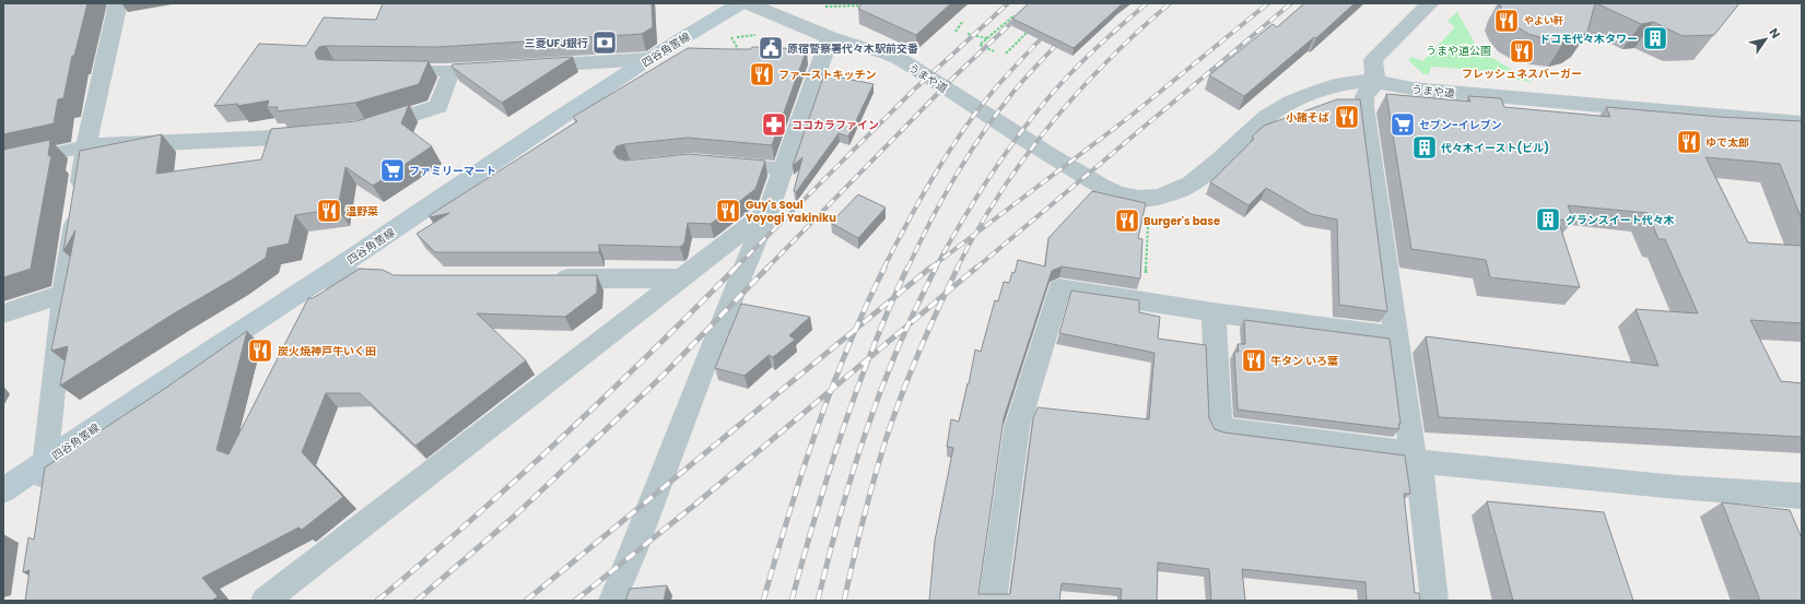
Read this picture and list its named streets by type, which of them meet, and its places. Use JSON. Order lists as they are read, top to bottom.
{
  "streets": {
    "main road": ["四谷角筈線"],
    "street": ["うまや道"]
  },
  "parks": ["うまや道公園"],
  "places": {
    "restaurant": [
      "やよい軒",
      "フレッシュネスバーガー",
      "ファーストキッチン",
      "小諸そば",
      "ゆで太郎",
      "温野菜",
      "Guy's Soul Yoyogi Yakiniku",
      "Burger's base",
      "炭火焼神戸牛いく田",
      "牛タン いろ葉"
    ],
    "building": ["ドコモ代々木タワー", "代々木イースト(ビル)", "グランスイート代々木"],
    "bank": ["三菱UFJ銀行"],
    "public building": ["原宿警察署代々木駅前交番"],
    "pharmacy": ["ココカラファイン"],
    "supermarket": ["セブン-イレブン", "ファミリーマート"]
  },
  "north": "top right"
}
